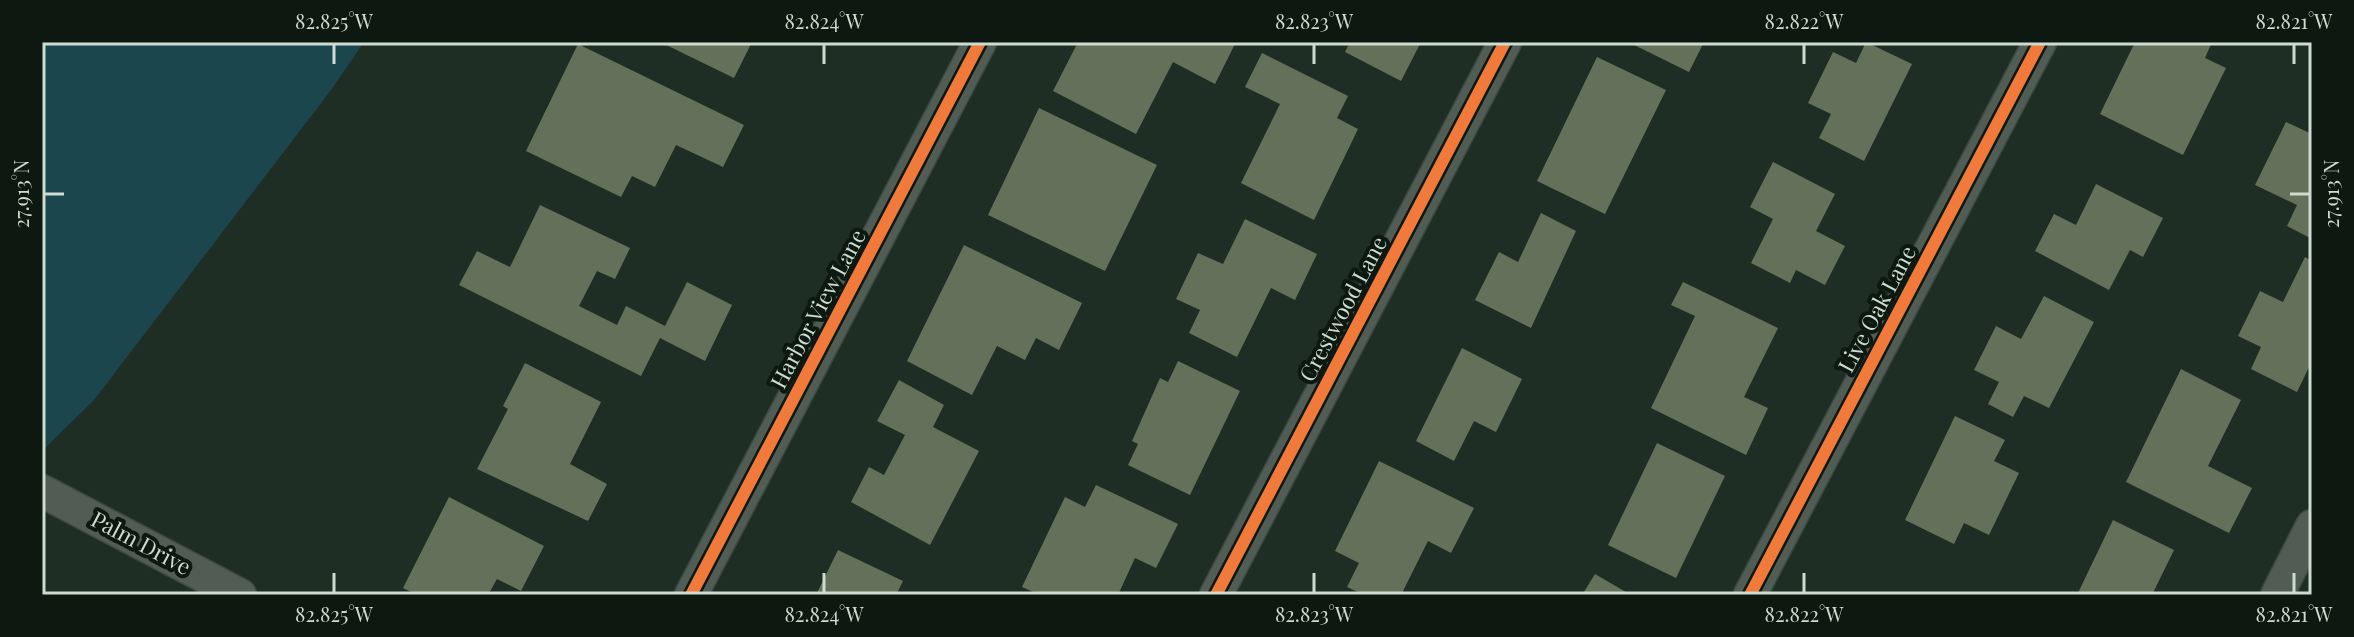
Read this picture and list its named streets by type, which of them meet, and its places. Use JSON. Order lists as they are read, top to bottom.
{
  "streets": {
    "street": [
      "Harbor View Lane",
      "Crestwood Lane",
      "Live Oak Lane",
      "Palm Drive"
    ]
  },
  "coordinates": [
    "82.825°W",
    "82.824°W",
    "82.823°W",
    "82.822°W",
    "82.821°W",
    "27.913°N"
  ]
}
